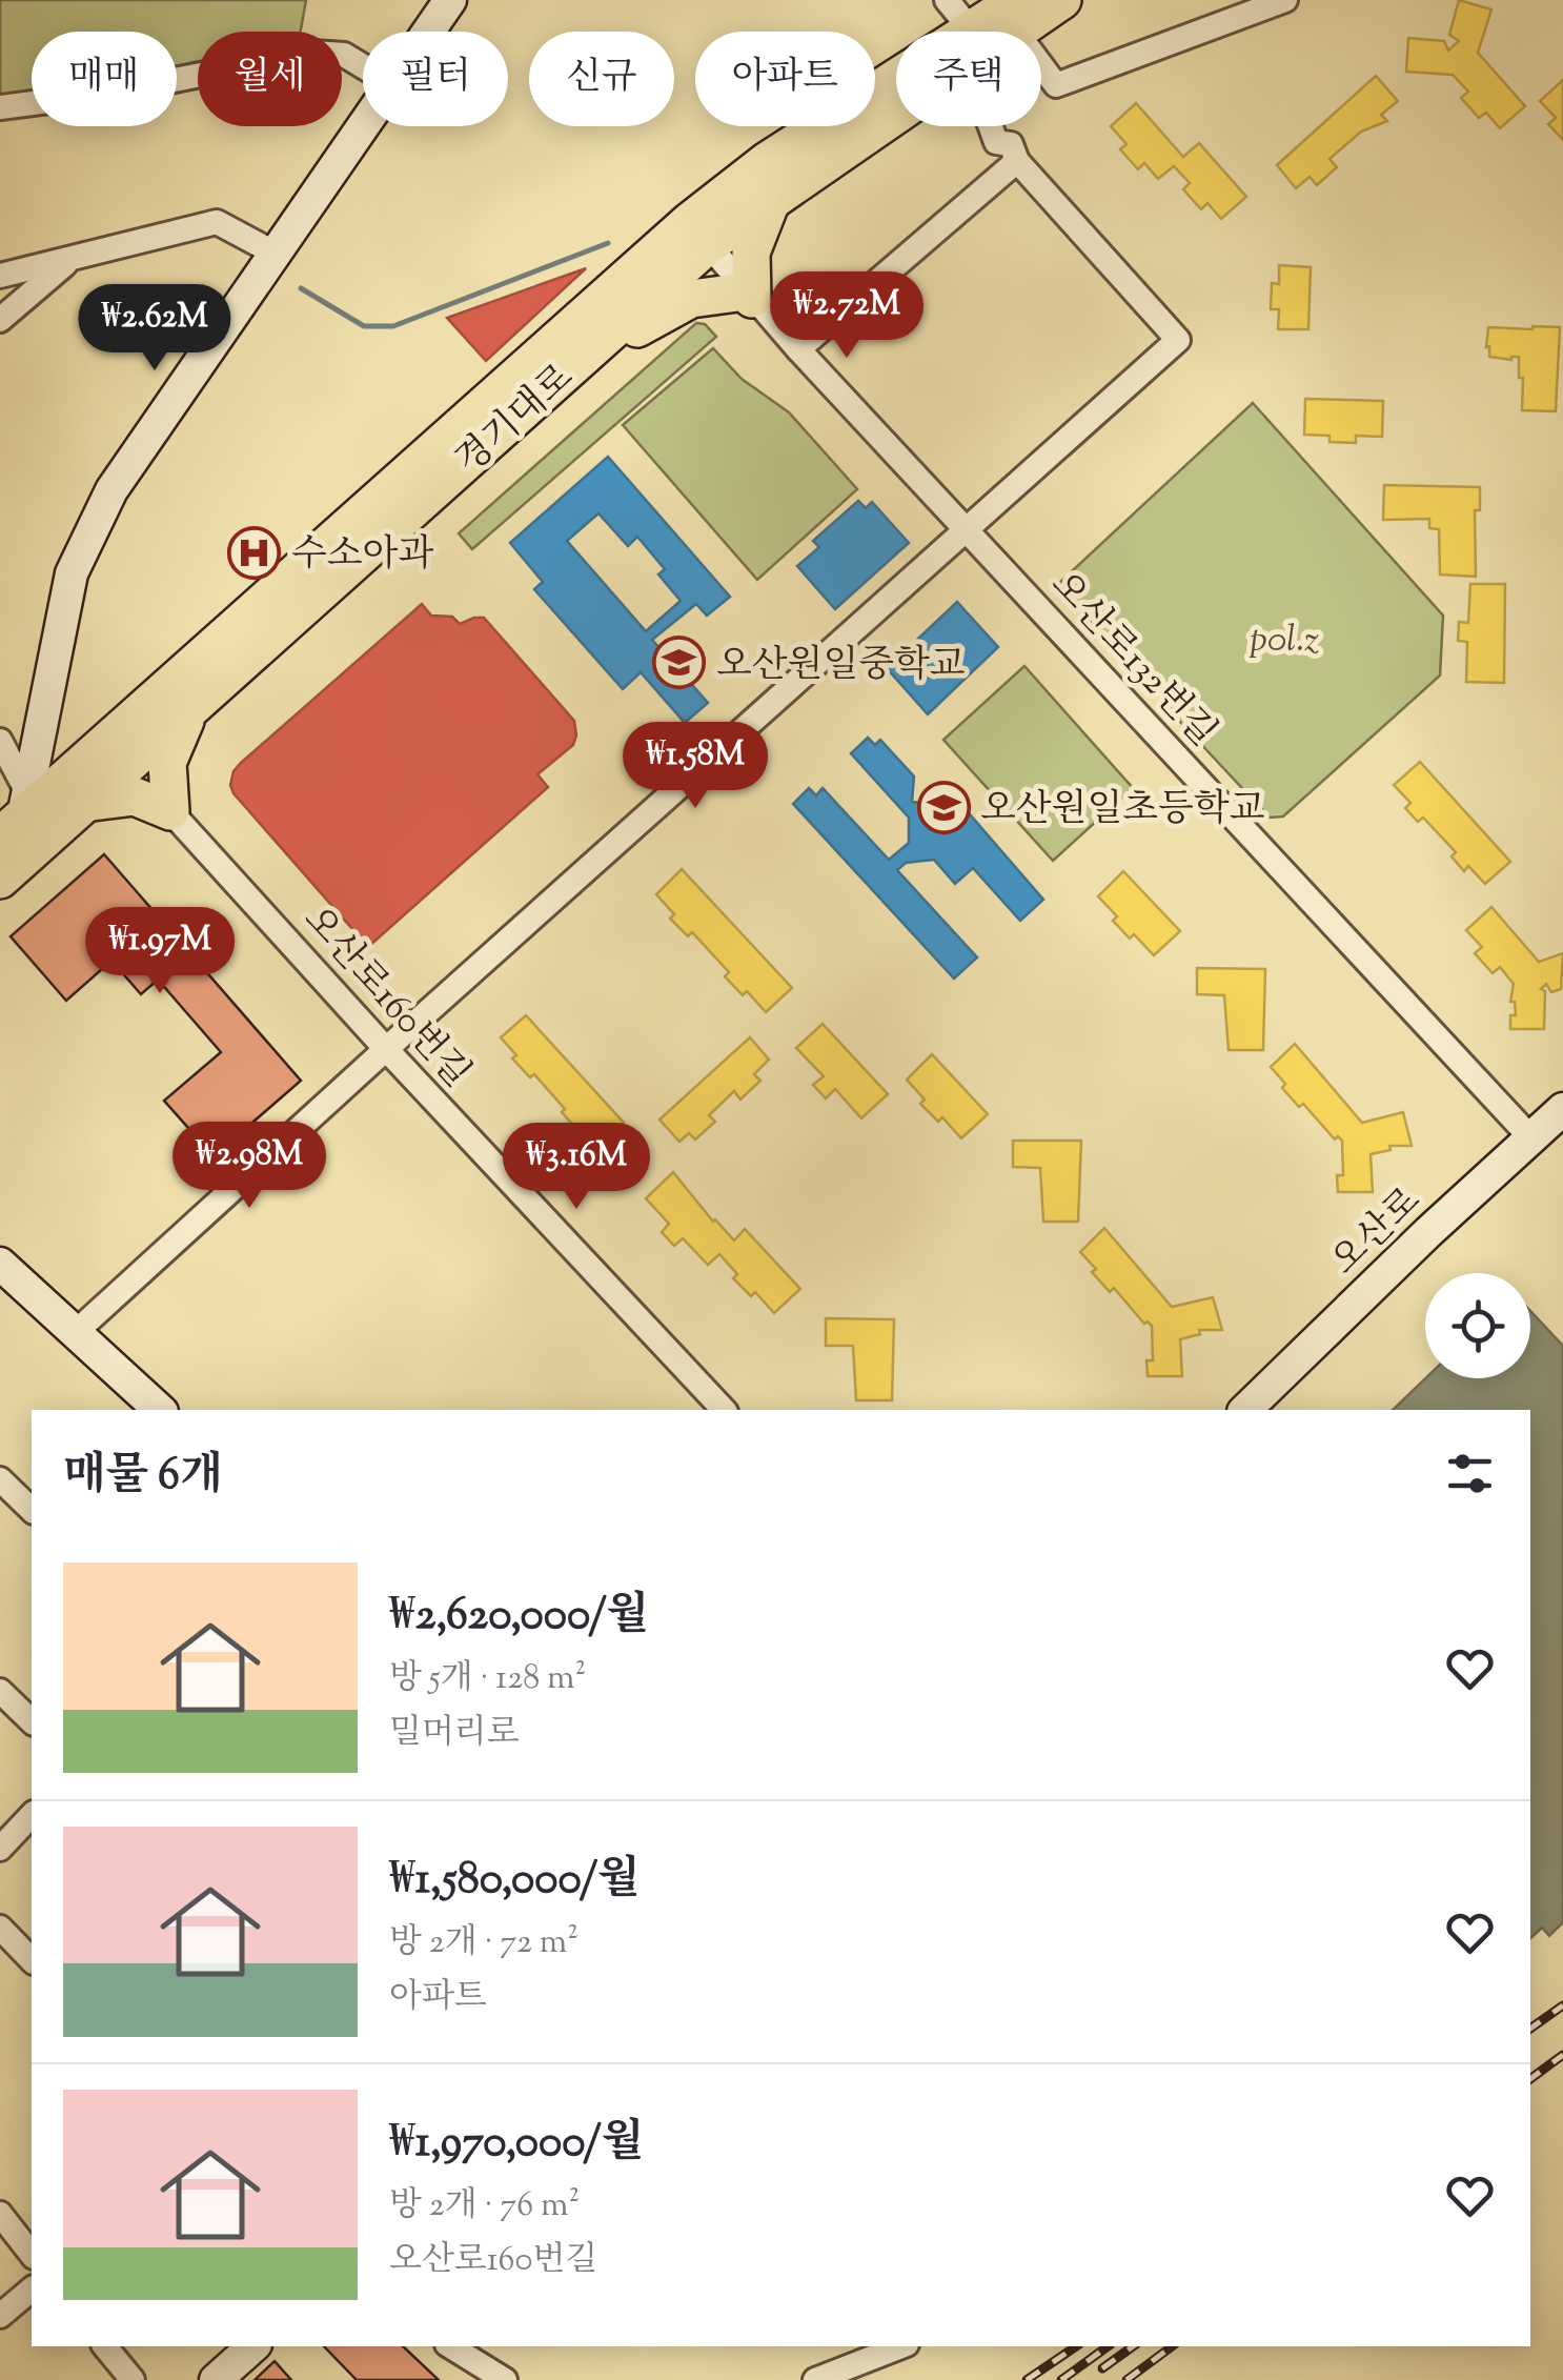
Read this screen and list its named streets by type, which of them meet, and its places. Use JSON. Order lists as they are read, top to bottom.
{
  "streets": {
    "main road": ["경기대로", "오산로"],
    "street": ["오산로132번길", "오산로160번길"]
  },
  "crossings": [
    ["경기대로", "오산로132번길"],
    ["오산로132번길", "오산로"]
  ],
  "parks": ["p0l.z"],
  "places": {
    "hospital": ["수소아과"],
    "school or university": ["오산원일중학교", "오산원일초등학교"]
  },
  "page": {
    "chip": [
      "매매",
      "월세",
      "필터",
      "신규",
      "아파트",
      "주택"
    ],
    "price": [
      "₩2.72M",
      "₩2.62M",
      "₩1.58M",
      "₩1.97M",
      "₩2.98M",
      "₩3.16M"
    ],
    "heading": "매물 6개",
    "list": [
      {
        "name": "₩2,620,000/월",
        "note": "방 5개 · 128 m² · 밀머리로"
      },
      {
        "name": "₩1,580,000/월",
        "note": "방 2개 · 72 m² · 아파트"
      },
      {
        "name": "₩1,970,000/월",
        "note": "방 2개 · 76 m² · 오산로160번길"
      }
    ]
  }
}
